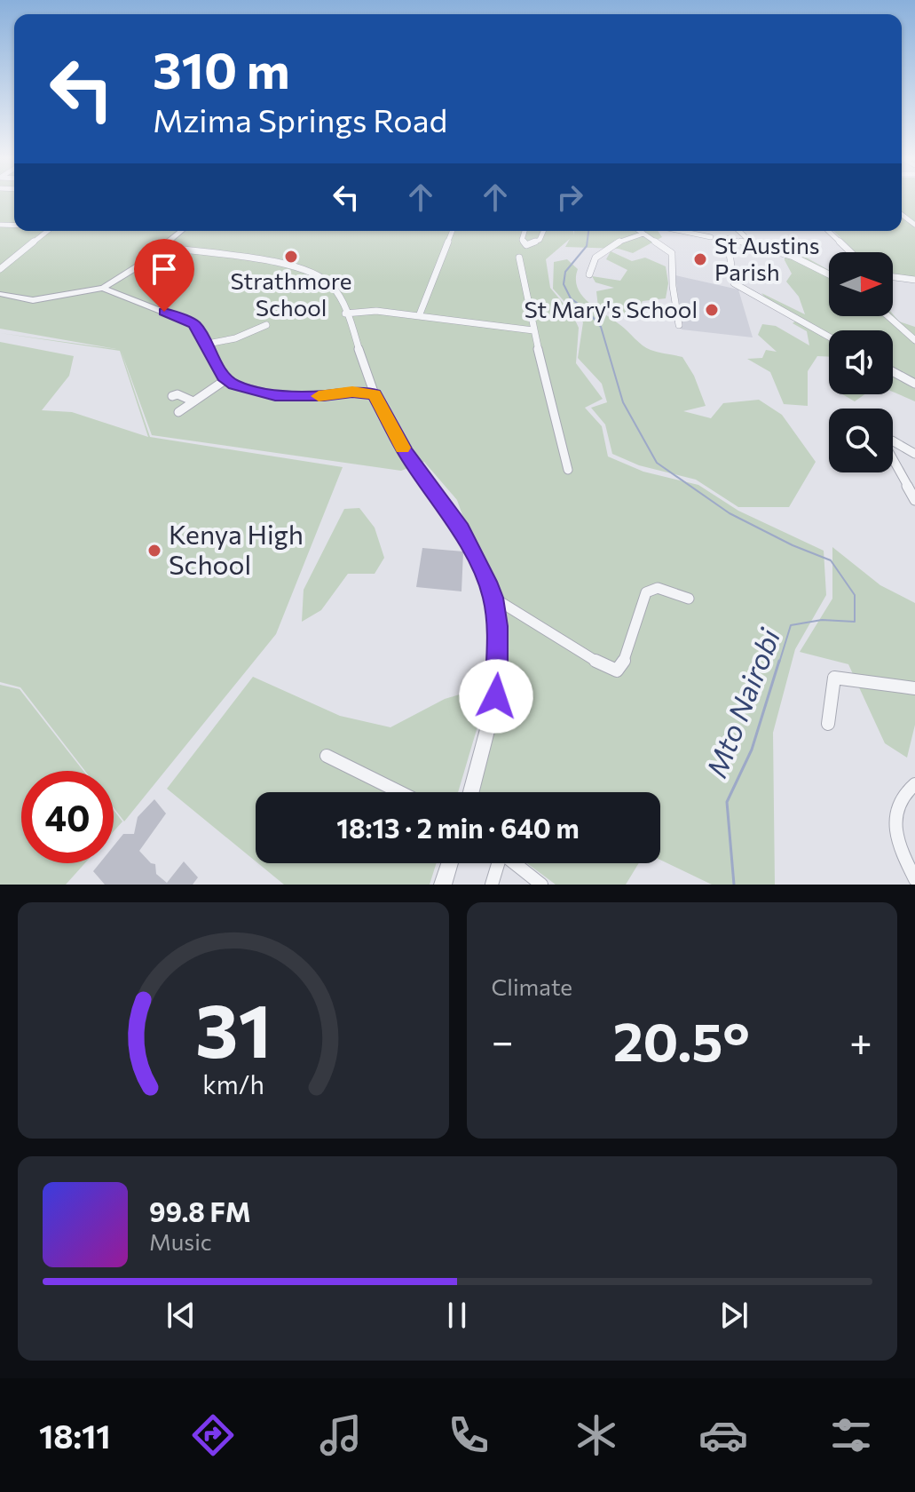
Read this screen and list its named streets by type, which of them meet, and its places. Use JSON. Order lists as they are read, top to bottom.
{
  "water": ["Mto Nairobi"],
  "places": [
    "Strathmore School",
    "St Austins Parish",
    "St Mary's School",
    "Kenya High School"
  ],
  "north": "right",
  "page": {
    "turn": ["310 m", "Mzima Springs Road"],
    "limit": "40",
    "trip": "18:13 · 2 min · 640 m",
    "tile": "Climate",
    "heat": ["−", "20.5°", "+"],
    "song": ["99.8 FM", "Music"],
    "tabs": "18:11",
    "gauge": ["31", "km/h"]
  }
}
